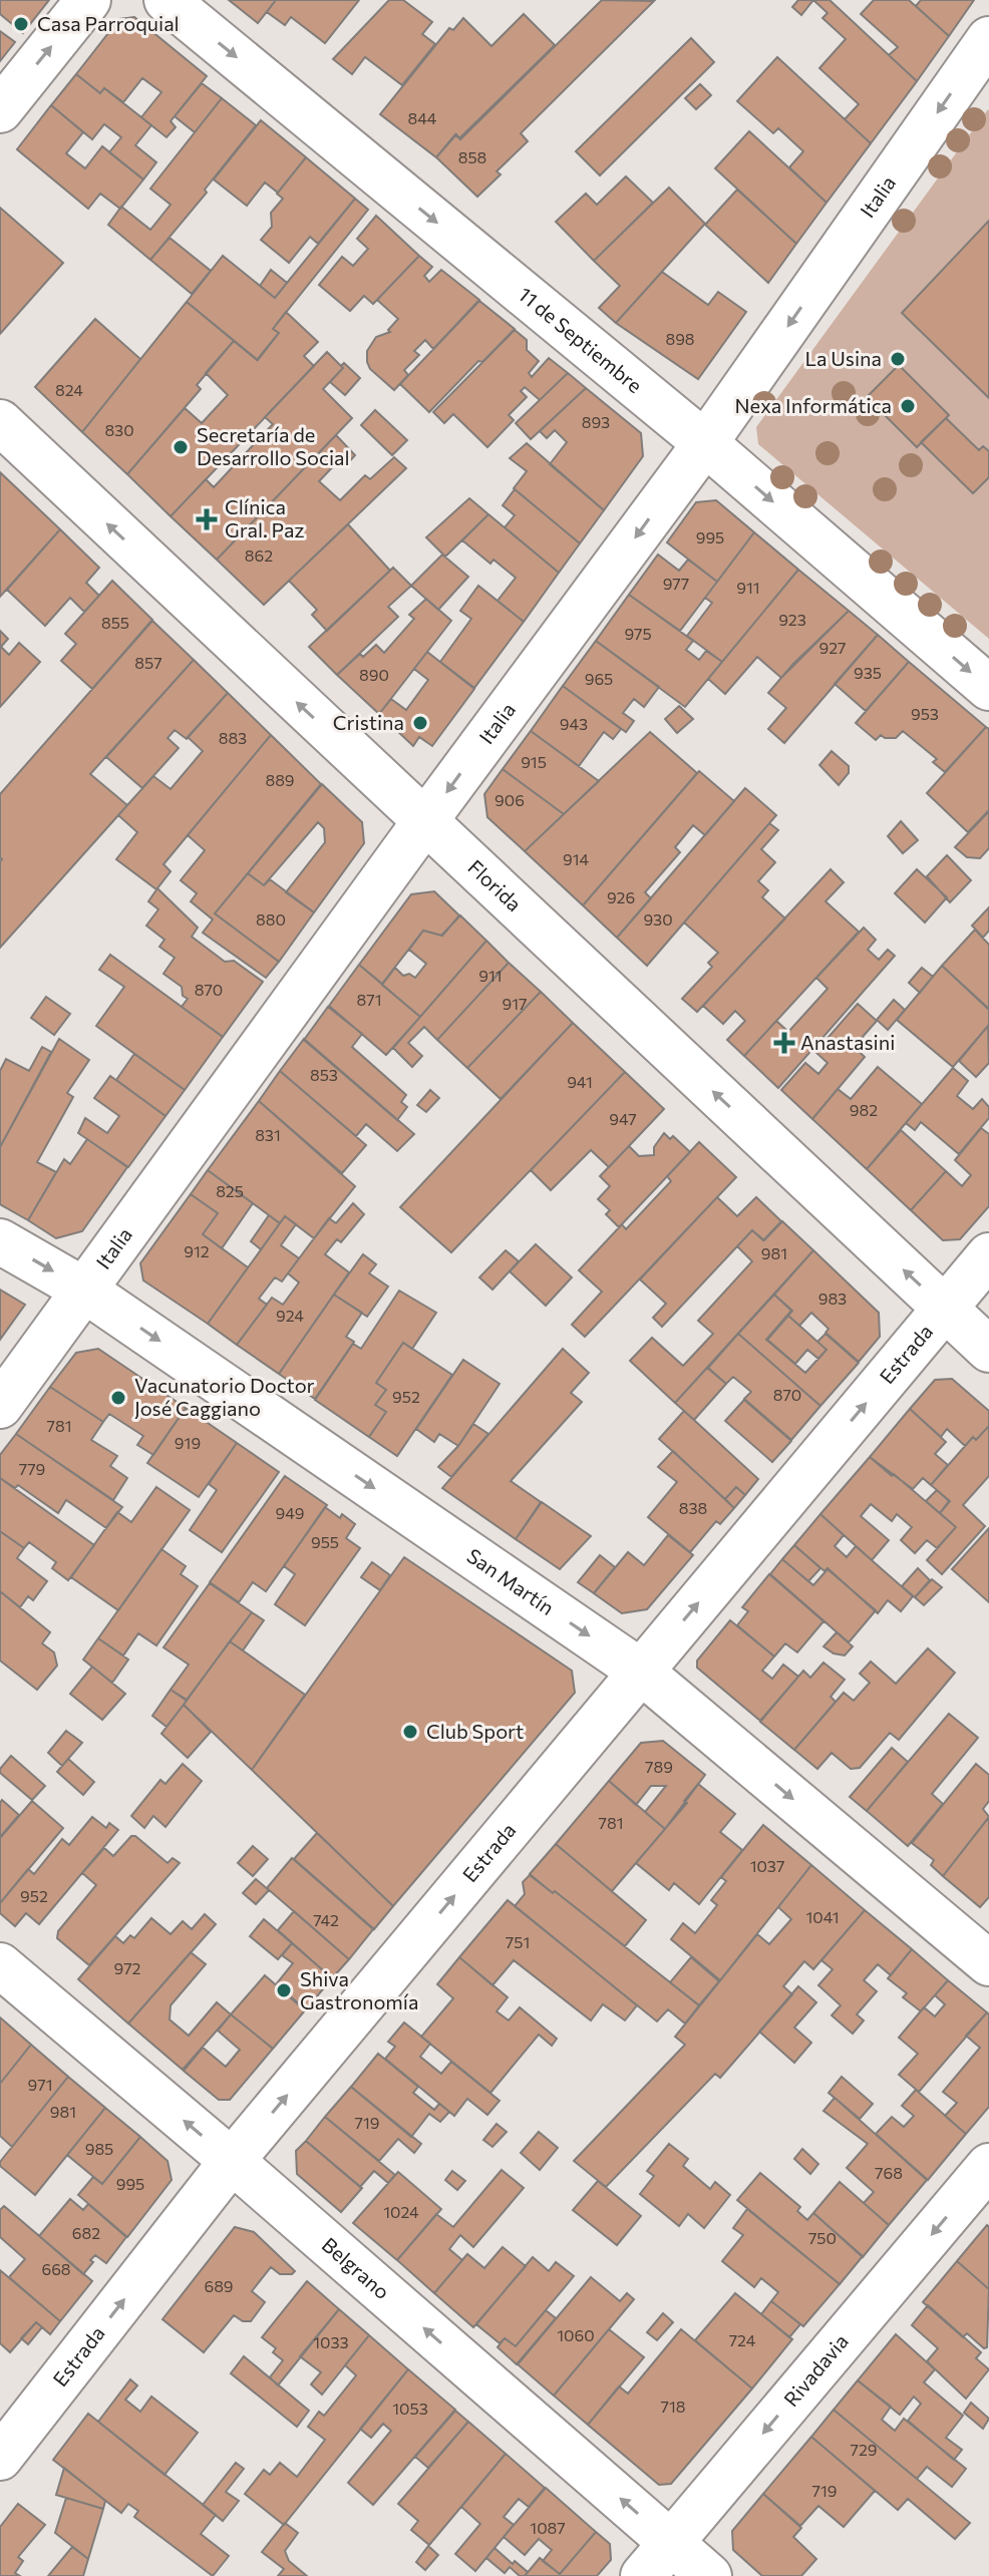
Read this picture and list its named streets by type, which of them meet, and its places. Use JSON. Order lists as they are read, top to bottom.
{
  "streets": {
    "street": [
      "Italia",
      "11 de Septiembre",
      "Florida",
      "Estrada",
      "San Martín",
      "Belgrano",
      "Rivadavia"
    ]
  },
  "crossings": [
    ["Italia", "11 de Septiembre"],
    ["Italia", "Florida"],
    ["Italia", "San Martín"],
    ["Florida", "Estrada"],
    ["Estrada", "San Martín"],
    ["Estrada", "Belgrano"],
    ["Belgrano", "Rivadavia"]
  ],
  "one_way": [
    "Italia",
    "11 de Septiembre",
    "Florida",
    "Estrada",
    "San Martín",
    "Belgrano",
    "Rivadavia"
  ],
  "places": {
    "other": [
      "Casa Parroquial",
      "La Usina",
      "Nexa Informática",
      "Secretaría de Desarrollo Social",
      "Cristina",
      "Vacunatorio Doctor José Caggiano",
      "Club Sport",
      "Shiva Gastronomía"
    ],
    "health": ["Clínica Gral. Paz", "Anastasini"]
  },
  "house_numbers": [
    "844",
    "858",
    "898",
    "824",
    "893",
    "830",
    "995",
    "862",
    "977",
    "911",
    "923",
    "855",
    "975",
    "927",
    "857",
    "935",
    "890",
    "965",
    "953",
    "943",
    "883",
    "915",
    "889",
    "906",
    "914",
    "926",
    "880",
    "930",
    "911",
    "870",
    "871",
    "917",
    "853",
    "941",
    "982",
    "947",
    "831",
    "825",
    "912",
    "981",
    "983",
    "924",
    "870",
    "952",
    "781",
    "919",
    "779",
    "838",
    "949",
    "955",
    "789",
    "781",
    "1037",
    "952",
    "1041",
    "742",
    "751",
    "972",
    "971",
    "981",
    "719",
    "985",
    "768",
    "995",
    "1024",
    "682",
    "750",
    "668",
    "689",
    "1060",
    "724",
    "1033",
    "718",
    "1053",
    "729",
    "719",
    "1087"
  ]
}
